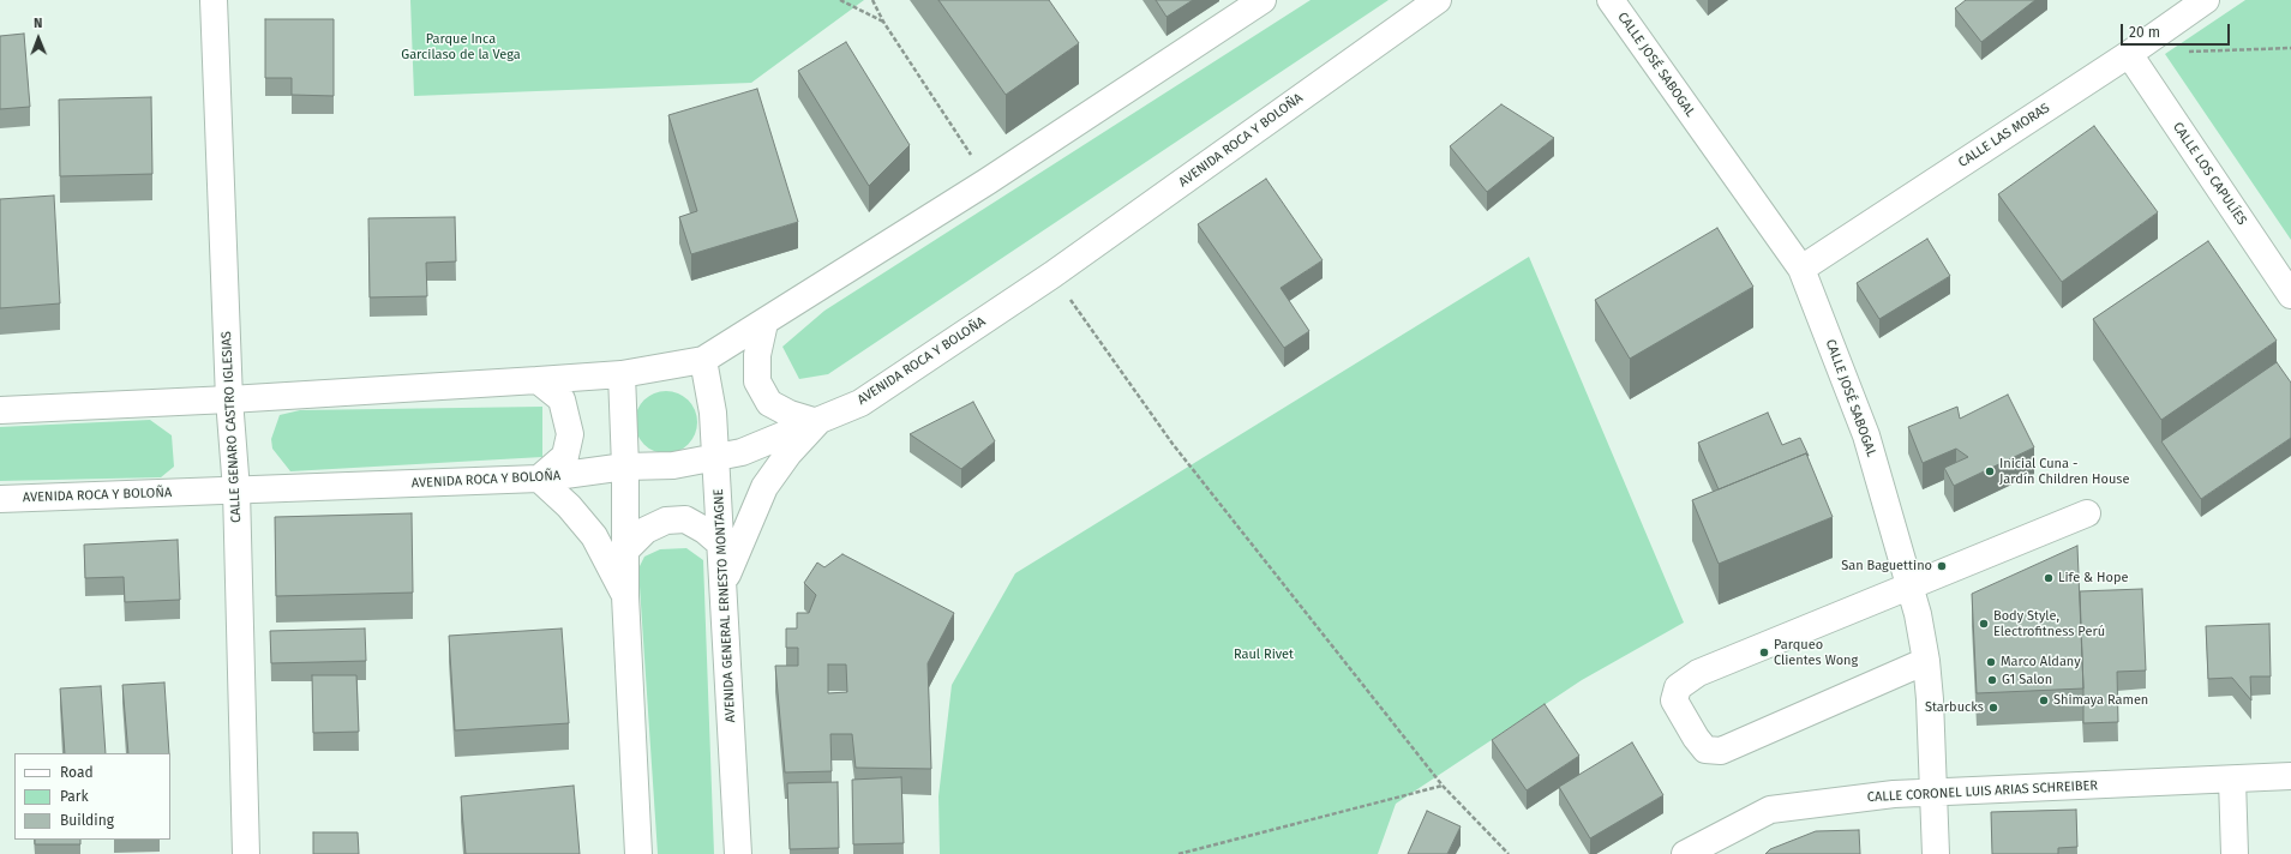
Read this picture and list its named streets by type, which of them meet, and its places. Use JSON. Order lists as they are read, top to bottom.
{
  "streets": {
    "main road": [
      "CALLE JOSÉ SABOGAL",
      "CALLE LAS MORAS",
      "AVENIDA ROCA Y BOLOÑA",
      "CALLE LOS CAPULÍES",
      "CALLE GENARO CASTRO IGLESIAS",
      "AVENIDA GENERAL ERNESTO MONTAGNE",
      "CALLE CORONEL LUIS ARIAS SCHREIBER"
    ]
  },
  "crossings": [
    ["CALLE JOSÉ SABOGAL", "CALLE LAS MORAS"],
    ["CALLE JOSÉ SABOGAL", "CALLE CORONEL LUIS ARIAS SCHREIBER"],
    ["CALLE LAS MORAS", "CALLE LOS CAPULÍES"],
    ["AVENIDA ROCA Y BOLOÑA", "CALLE GENARO CASTRO IGLESIAS"],
    ["AVENIDA ROCA Y BOLOÑA", "AVENIDA GENERAL ERNESTO MONTAGNE"]
  ],
  "parks": ["Parque Inca Garcilaso de la Vega", "Raul Rivet"],
  "places": [
    "Inicial Cuna - Jardín Children House",
    "San Baguettino",
    "Life & Hope",
    "Body Style, Electrofitness Perú",
    "Parqueo Clientes Wong",
    "Marco Aldany",
    "G1 Salon",
    "Shimaya Ramen",
    "Starbucks"
  ],
  "legend": ["Road", "Park", "Building"],
  "scale_bar": "20 m",
  "north": "top"
}
